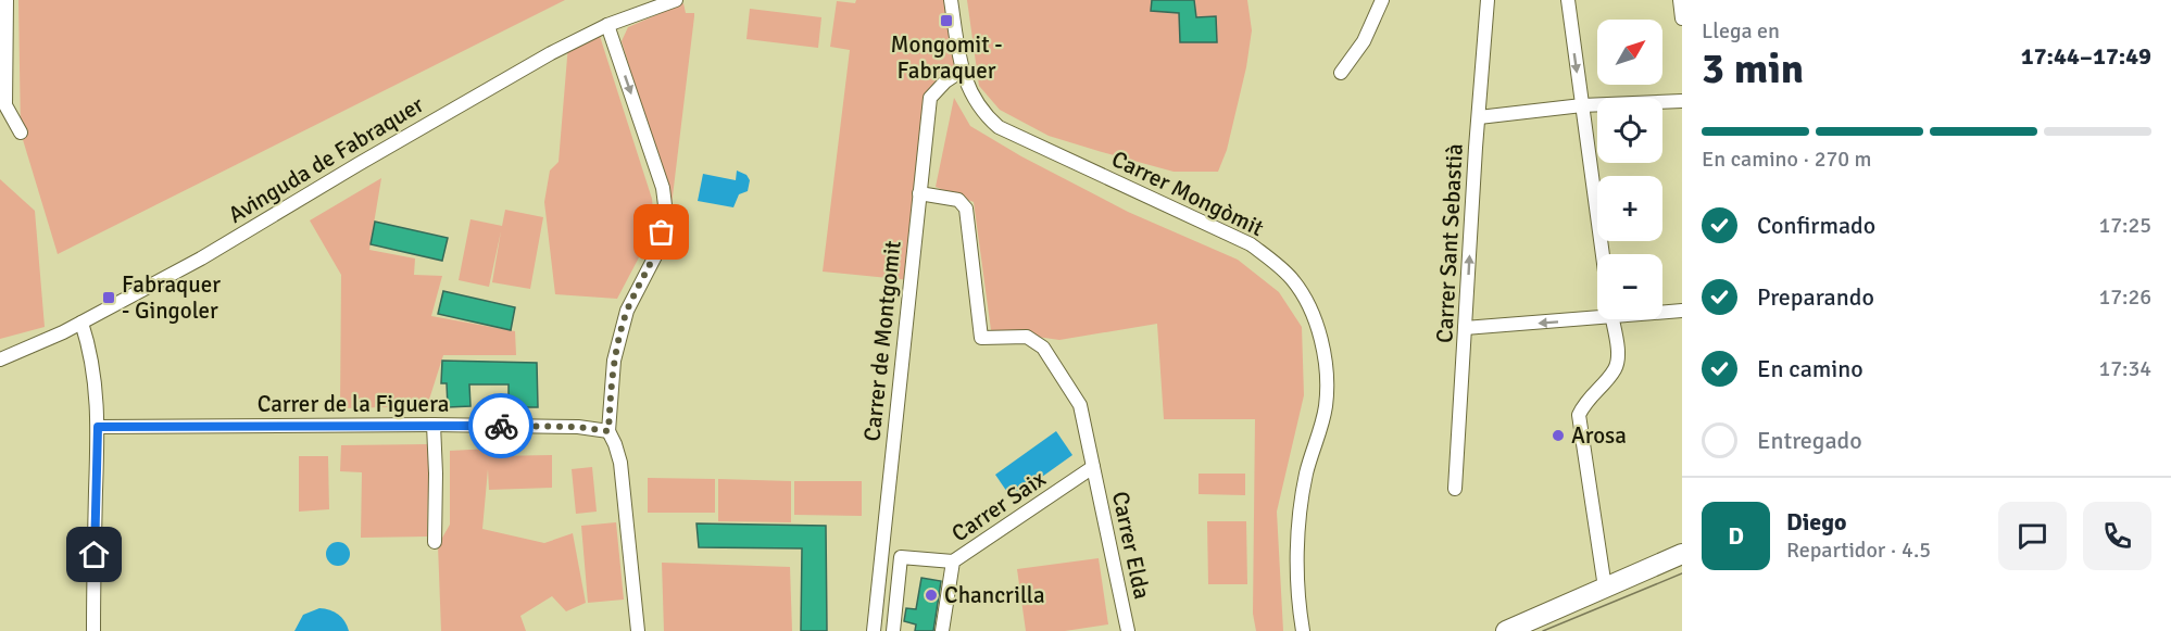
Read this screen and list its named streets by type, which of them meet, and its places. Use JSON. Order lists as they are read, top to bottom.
{
  "streets": {
    "street": [
      "Avinguda de Fabraquer",
      "Carrer Mongòmit",
      "Carrer Sant Sebastià",
      "Carrer de Montgomit",
      "Carrer de la Figuera",
      "Carrer Saix",
      "Carrer Elda"
    ]
  },
  "crossings": [
    ["Carrer Mongòmit", "Carrer de Montgomit"],
    ["Carrer de Montgomit", "Carrer Elda"],
    ["Carrer Saix", "Carrer Elda"]
  ],
  "one_way": ["Carrer Sant Sebastià"],
  "places": {
    "transit": ["Mongomit - Fabraquer", "Fabraquer - Gingoler"],
    "other": ["Arosa", "Chancrilla"]
  },
  "north": "top right",
  "page": {
    "heading": ["3 min", "Llega en", "17:44–17:49"],
    "panel": ["Diego", "Repartidor · 4.5"],
    "map_buttons": ["+", "−"],
    "bar": "En camino · 270 m",
    "list": [
      ["Confirmado", "17:25"],
      ["Preparando", "17:26"],
      ["En camino", "17:34"],
      "Entregado"
    ],
    "round": "D"
  }
}
